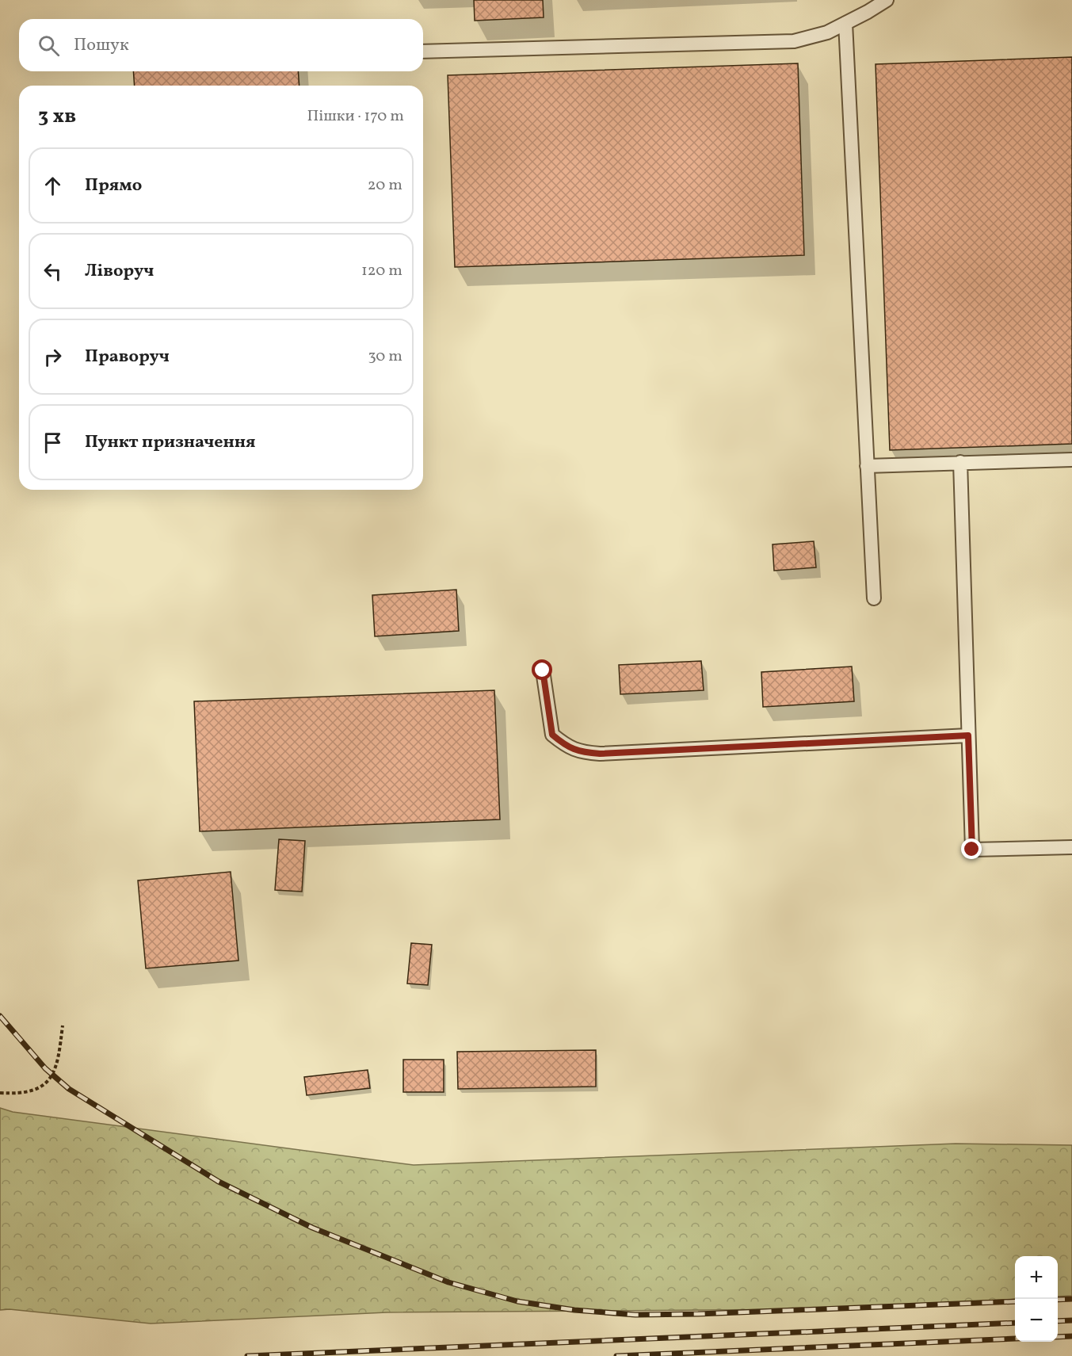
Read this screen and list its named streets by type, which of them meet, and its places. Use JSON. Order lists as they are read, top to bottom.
{
  "page": {
    "search": "Пошук",
    "heading": ["3 хв", "Пішки · 170 m"],
    "list": [
      ["Прямо", "20 m"],
      ["Ліворуч", "120 m"],
      ["Праворуч", "30 m"],
      "Пункт призначення"
    ],
    "map_buttons": ["+", "−"]
  }
}
